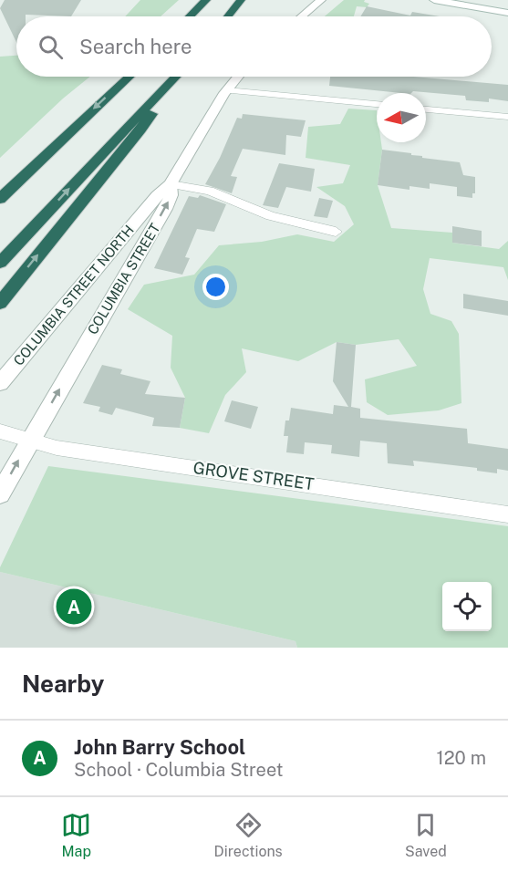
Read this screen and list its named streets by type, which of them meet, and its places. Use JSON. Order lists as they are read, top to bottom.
{
  "streets": {
    "street": ["COLUMBIA STREET", "COLUMBIA STREET NORTH", "GROVE STREET"]
  },
  "crossings": [
    ["COLUMBIA STREET", "COLUMBIA STREET NORTH"],
    ["COLUMBIA STREET", "GROVE STREET"]
  ],
  "one_way": ["COLUMBIA STREET"],
  "north": "left",
  "page": {
    "search": "Search here",
    "pins": "A",
    "heading": "Nearby",
    "list": [
      {
        "mark": "A",
        "name": "John Barry School",
        "note": "School · Columbia Street",
        "value": "120 m"
      }
    ],
    "nav": ["Map", "Directions", "Saved"]
  }
}
